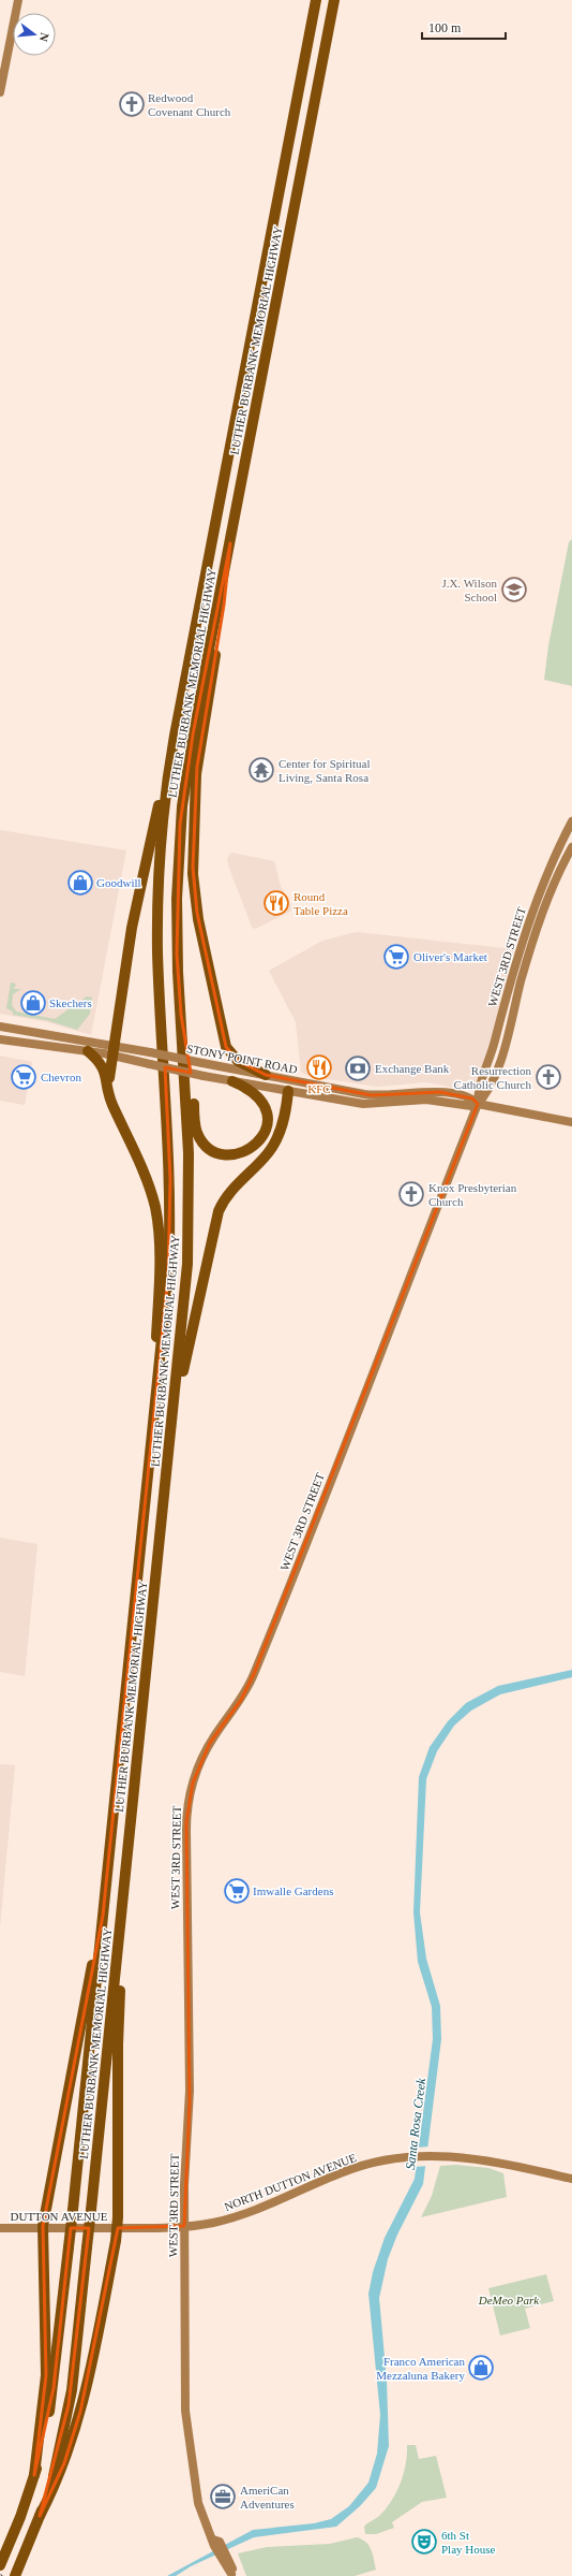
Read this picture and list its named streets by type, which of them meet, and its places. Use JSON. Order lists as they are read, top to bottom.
{
  "streets": {
    "highway": ["LUTHER BURBANK MEMORIAL HIGHWAY"],
    "main road": [
      "WEST 3RD STREET",
      "STONY POINT ROAD",
      "NORTH DUTTON AVENUE",
      "DUTTON AVENUE"
    ]
  },
  "crossings": [
    ["WEST 3RD STREET", "STONY POINT ROAD"],
    ["WEST 3RD STREET", "NORTH DUTTON AVENUE"],
    ["NORTH DUTTON AVENUE", "DUTTON AVENUE"]
  ],
  "water": ["Santa Rosa Creek"],
  "parks": ["DeMeo Park"],
  "places": {
    "church": ["Redwood Covenant Church", "Resurrection Catholic Church", "Knox Presbyterian Church"],
    "school or university": ["J.X. Wilson School"],
    "temple": ["Center for Spiritual Living, Santa Rosa"],
    "shop": ["Goodwill", "Skechers", "Franco American Mezzaluna Bakery"],
    "restaurant": ["Round Table Pizza", "KFC"],
    "supermarket": ["Oliver's Market", "Chevron", "Imwalle Gardens"],
    "bank": ["Exchange Bank"],
    "office": ["AmeriCan Adventures"],
    "theatre": ["6th St Play House"]
  },
  "scale_bar": "100 m",
  "north": "right"
}
